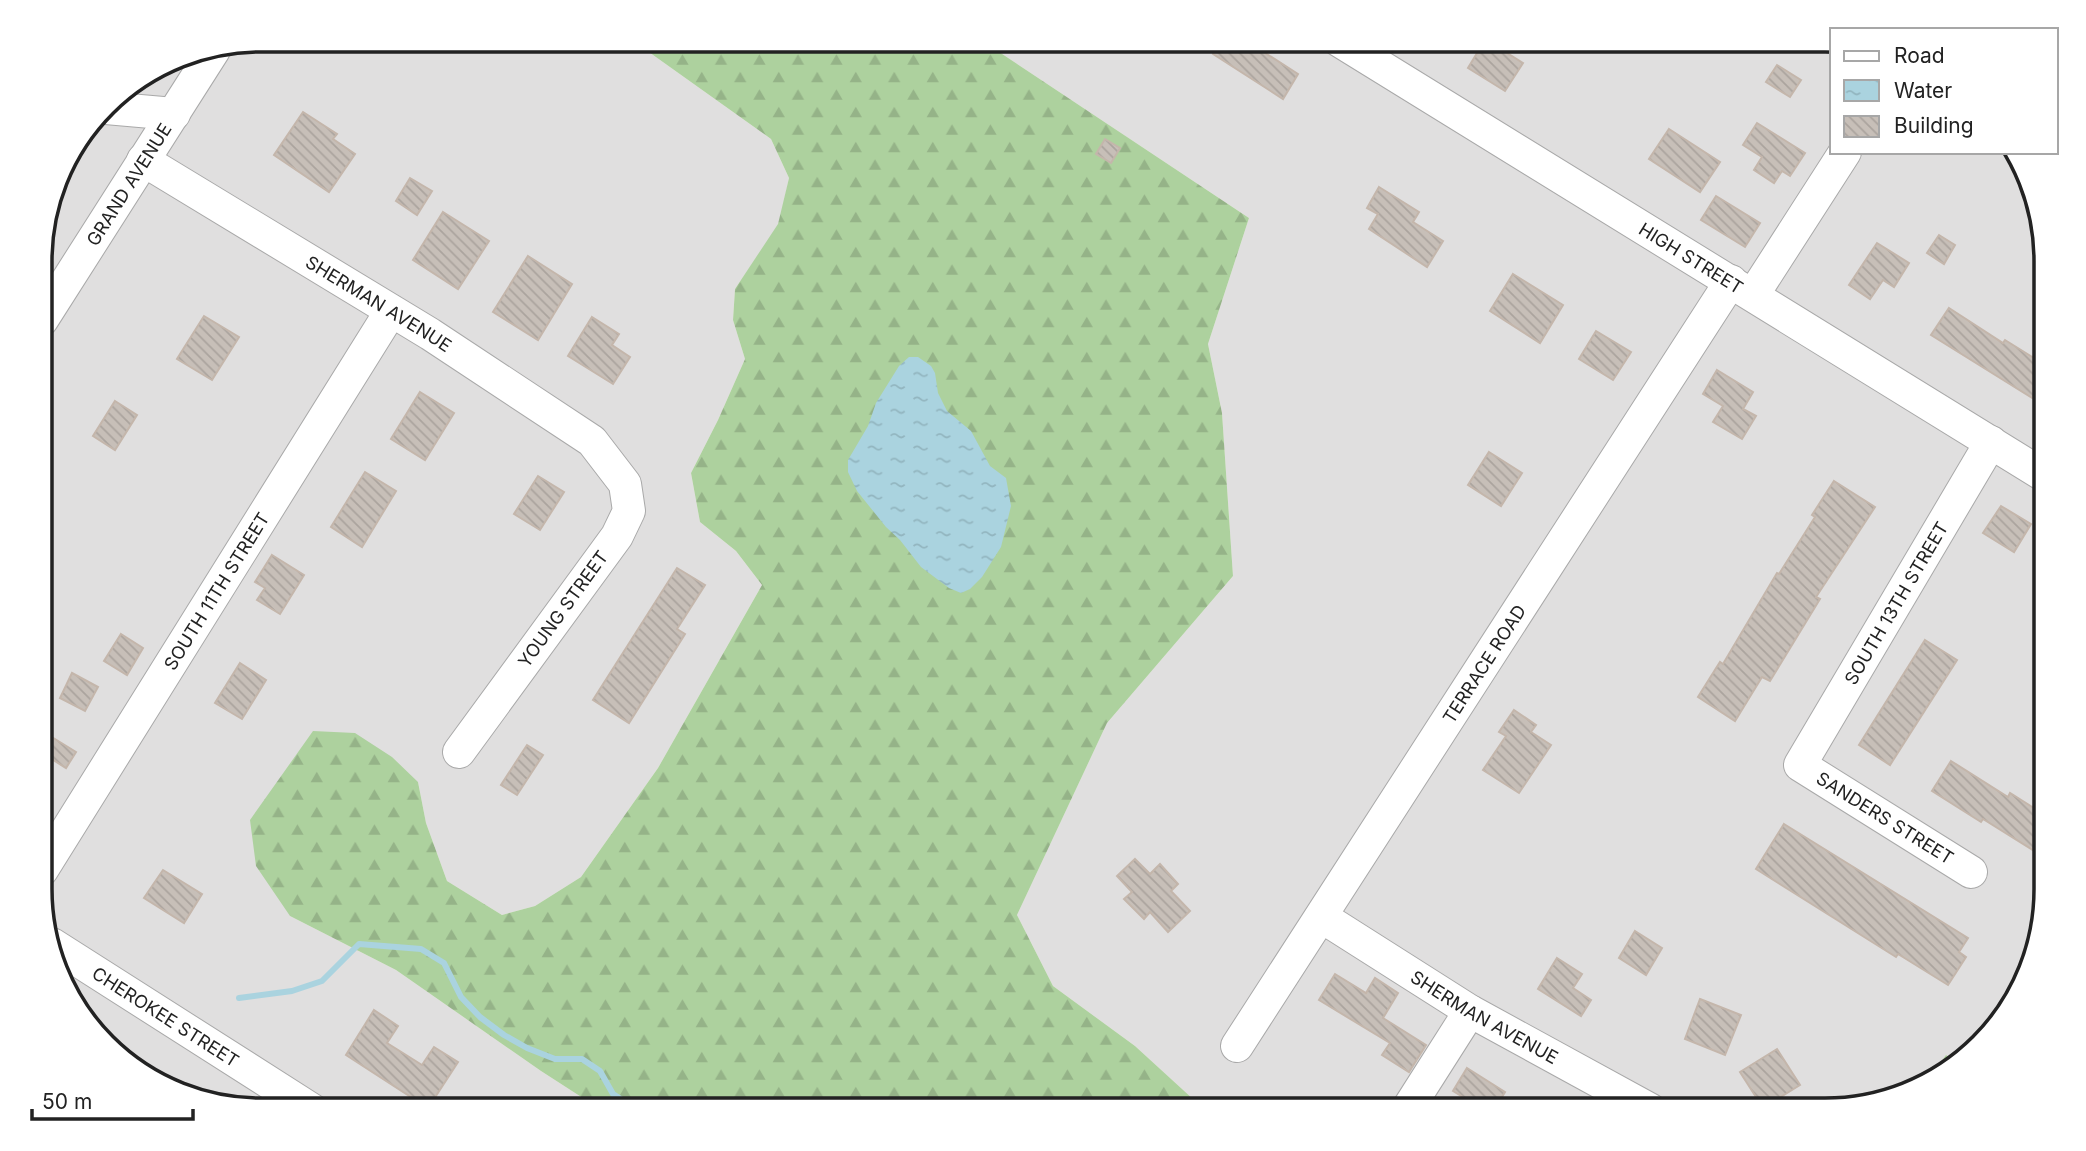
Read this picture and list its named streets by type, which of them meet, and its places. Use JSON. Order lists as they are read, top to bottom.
{
  "streets": {
    "street": [
      "GRAND AVENUE",
      "HIGH STREET",
      "SHERMAN AVENUE",
      "SOUTH 11TH STREET",
      "SOUTH 13TH STREET",
      "YOUNG STREET",
      "TERRACE ROAD",
      "SANDERS STREET",
      "CHEROKEE STREET"
    ]
  },
  "crossings": [
    ["GRAND AVENUE", "SHERMAN AVENUE"],
    ["HIGH STREET", "SOUTH 13TH STREET"],
    ["HIGH STREET", "TERRACE ROAD"],
    ["SHERMAN AVENUE", "SOUTH 11TH STREET"],
    ["SHERMAN AVENUE", "YOUNG STREET"],
    ["SHERMAN AVENUE", "TERRACE ROAD"],
    ["SOUTH 13TH STREET", "SANDERS STREET"]
  ],
  "legend": ["Road", "Water", "Building"],
  "scale_bar": "50 m"
}
